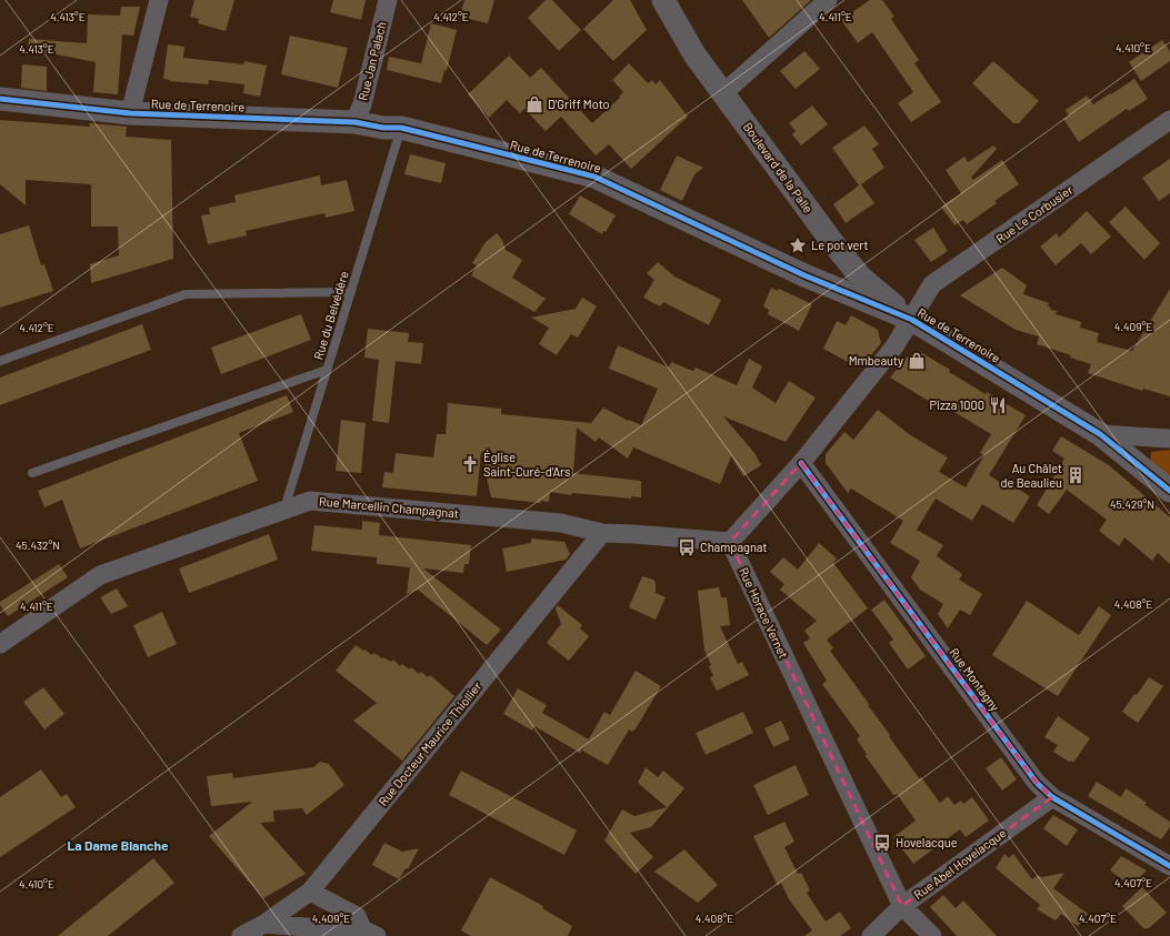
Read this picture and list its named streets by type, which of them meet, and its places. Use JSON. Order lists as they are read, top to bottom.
{
  "streets": {
    "street": [
      "Rue Jan Palach",
      "Rue de Terrenoire",
      "Boulevard de la Palle",
      "Rue Le Corbusier",
      "Rue Marcellin Champagnat",
      "Rue Horace Vernet",
      "Rue Montagny",
      "Rue Docteur Maurice Thiollier",
      "Rue Abel Hovelacque"
    ],
    "lane": ["Rue du Belvédère"]
  },
  "crossings": [
    ["Rue Jan Palach", "Rue de Terrenoire"],
    ["Rue de Terrenoire", "Boulevard de la Palle"],
    ["Rue de Terrenoire", "Rue Le Corbusier"],
    ["Rue de Terrenoire", "Rue du Belvédère"],
    ["Boulevard de la Palle", "Rue Le Corbusier"],
    ["Rue du Belvédère", "Rue Marcellin Champagnat"],
    ["Rue Marcellin Champagnat", "Rue Horace Vernet"],
    ["Rue Marcellin Champagnat", "Rue Docteur Maurice Thiollier"],
    ["Rue Horace Vernet", "Rue Abel Hovelacque"],
    ["Rue Montagny", "Rue Abel Hovelacque"]
  ],
  "districts": ["La Dame Blanche"],
  "places": {
    "shop": ["D'Griff Moto", "Mmbeauty"],
    "place": ["Le pot vert"],
    "restaurant": ["Pizza 1000"],
    "church": ["Église Saint-Curé-d'Ars"],
    "building": ["Au Châlet de Beaulieu"],
    "bus stop": ["Champagnat", "Hovelacque"]
  },
  "coordinates": [
    "4.412°E",
    "4.413°E",
    "4.411°E",
    "4.410°E",
    "4.409°E",
    "45.429°N",
    "45.432°N",
    "4.408°E",
    "4.407°E"
  ]
}
